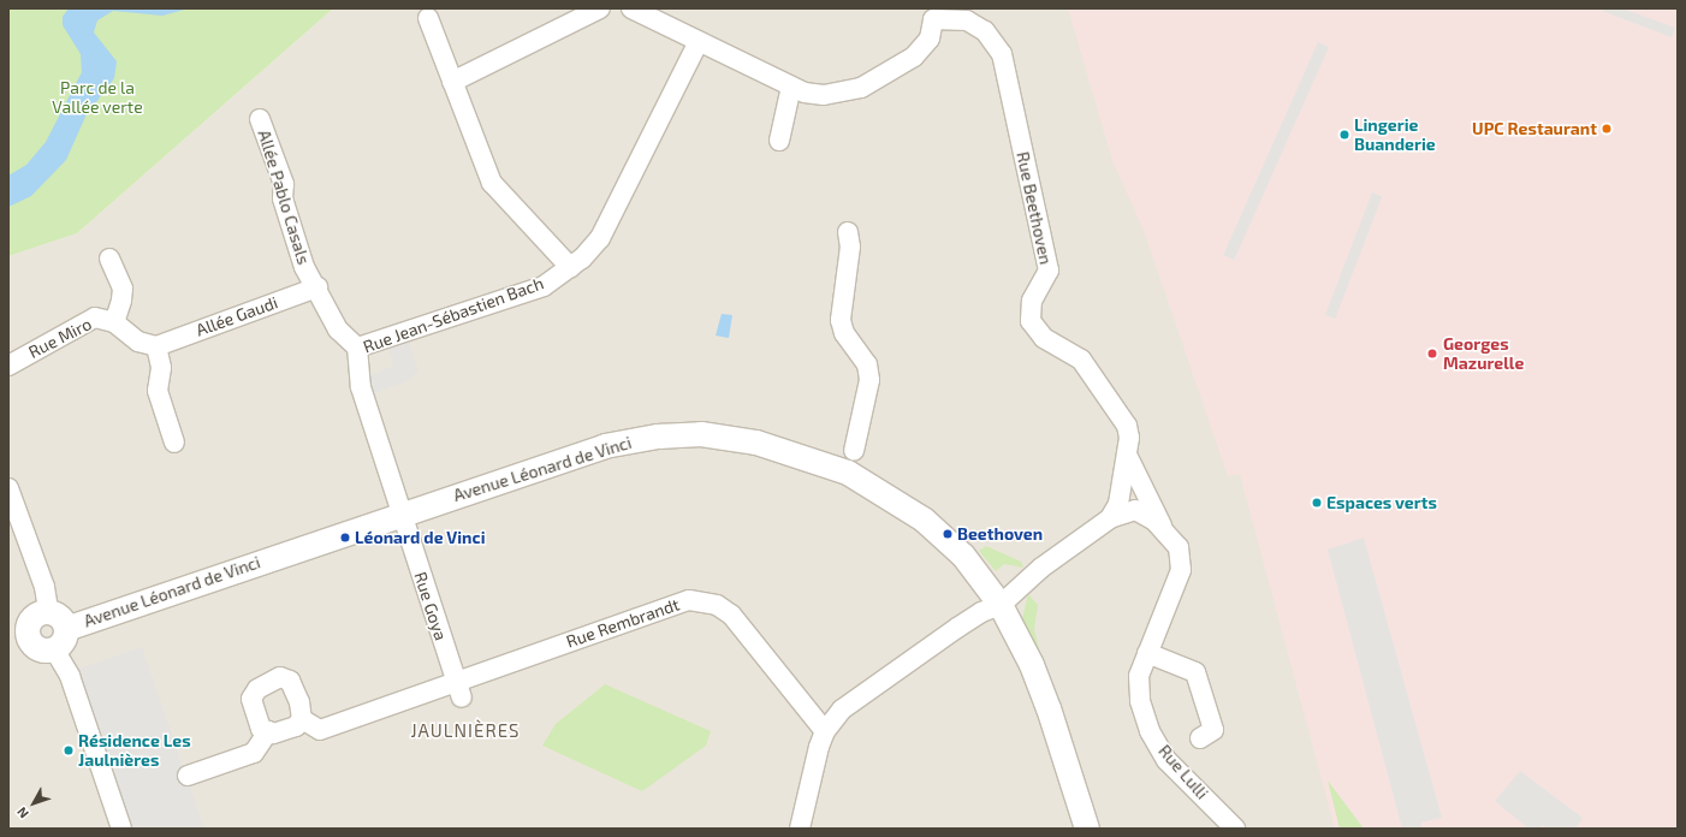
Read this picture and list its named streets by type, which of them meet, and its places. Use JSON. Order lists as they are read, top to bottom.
{
  "streets": {
    "street": [
      "Allée Pablo Casals",
      "Rue Beethoven",
      "Rue Jean-Sébastien Bach",
      "Allée Gaudi",
      "Rue Miro",
      "Avenue Léonard de Vinci",
      "Rue Goya",
      "Rue Rembrandt",
      "Rue Lulli"
    ]
  },
  "crossings": [
    ["Allée Pablo Casals", "Rue Jean-Sébastien Bach"],
    ["Allée Pablo Casals", "Allée Gaudi"],
    ["Rue Beethoven", "Avenue Léonard de Vinci"],
    ["Rue Beethoven", "Rue Rembrandt"],
    ["Rue Jean-Sébastien Bach", "Avenue Léonard de Vinci"],
    ["Rue Jean-Sébastien Bach", "Rue Goya"],
    ["Avenue Léonard de Vinci", "Rue Goya"],
    ["Rue Goya", "Rue Rembrandt"]
  ],
  "districts": ["JAULNIÈRES"],
  "parks": ["Parc de la Vallée verte"],
  "places": [
    "UPC Restaurant",
    "Lingerie Buanderie",
    "Georges Mazurelle",
    "Espaces verts",
    "Beethoven",
    "Léonard de Vinci",
    "Résidence Les Jaulnières"
  ],
  "north": "bottom left"
}
